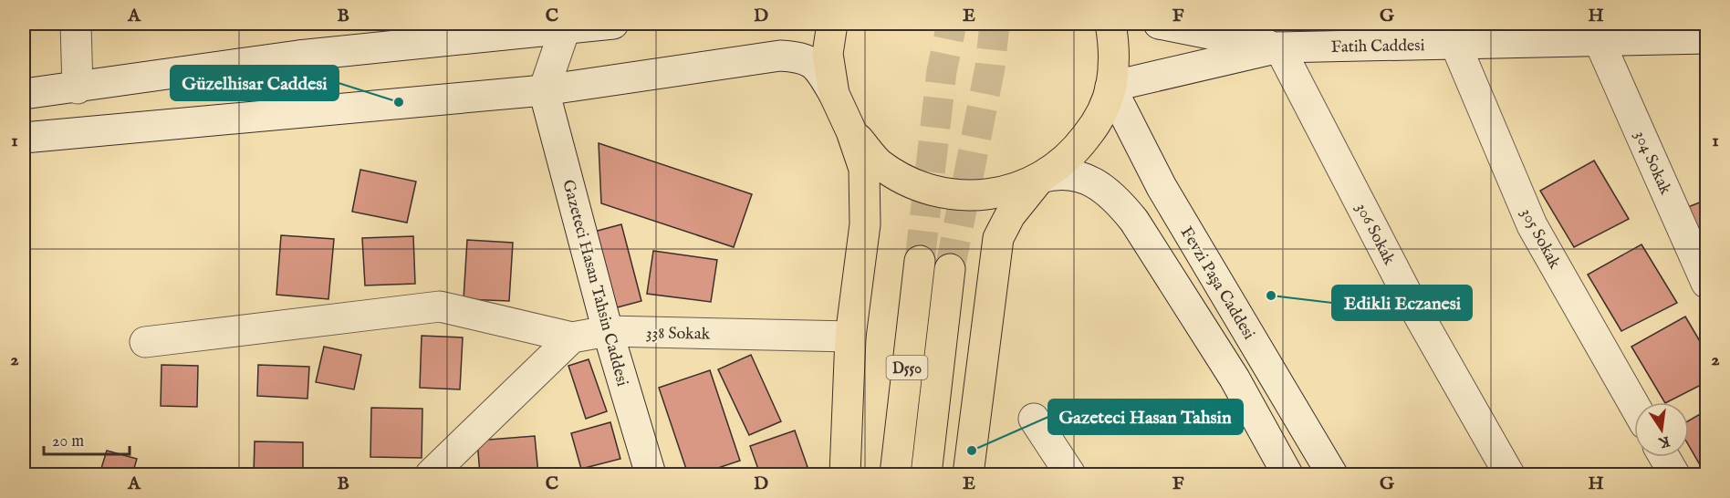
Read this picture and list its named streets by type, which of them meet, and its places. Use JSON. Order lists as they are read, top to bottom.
{
  "streets": {
    "highway": ["D550"],
    "street": [
      "Fatih Caddesi",
      "304 Sokak",
      "306 Sokak",
      "305 Sokak",
      "Gazeteci Hasan Tahsin Caddesi",
      "Fevzi Paşa Caddesi",
      "338 Sokak"
    ]
  },
  "crossings": [
    ["Fatih Caddesi", "304 Sokak"],
    ["Fatih Caddesi", "306 Sokak"],
    ["Fatih Caddesi", "305 Sokak"],
    ["Fatih Caddesi", "Fevzi Paşa Caddesi"],
    ["Gazeteci Hasan Tahsin Caddesi", "338 Sokak"]
  ],
  "places": ["Güzelhisar Caddesi", "Edikli Eczanesi", "Gazeteci Hasan Tahsin"],
  "scale_bar": "20 m",
  "north": "bottom",
  "grid": {
    "columns": [
      "A",
      "B",
      "C",
      "D",
      "E",
      "F",
      "G",
      "H"
    ],
    "rows": ["1", "2"]
  }
}
